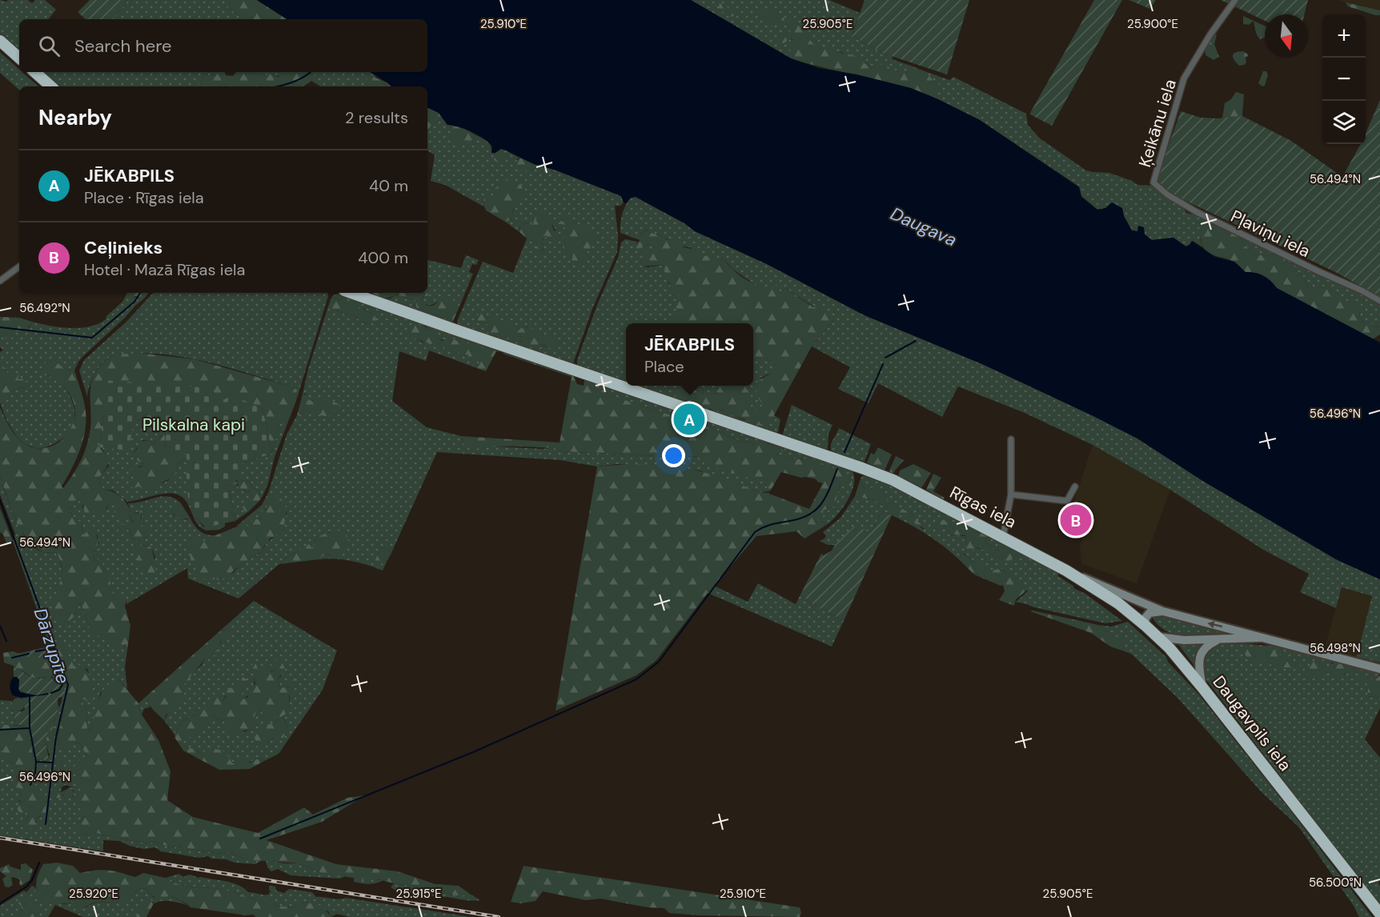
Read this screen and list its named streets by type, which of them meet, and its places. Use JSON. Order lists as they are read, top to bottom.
{
  "streets": {
    "highway": ["Rīgas iela", "Daugavpils iela"],
    "street": ["Ķeikānu iela", "Pļaviņu iela"]
  },
  "crossings": [
    ["Ķeikānu iela", "Pļaviņu iela"],
    ["Rīgas iela", "Daugavpils iela"]
  ],
  "water": ["Daugava", "Dārzupīte"],
  "parks": ["Pilskalna kapi"],
  "north": "bottom",
  "page": {
    "map_buttons": ["+", "−"],
    "search": "Search here",
    "heading": ["Nearby", "2 results"],
    "list": [
      {
        "mark": "A",
        "name": "JĒKABPILS",
        "note": "Place · Rīgas iela",
        "value": "40 m"
      },
      {
        "mark": "B",
        "name": "Ceļinieks",
        "note": "Hotel · Mazā Rīgas iela",
        "value": "400 m"
      }
    ],
    "popup": ["JĒKABPILS", "Place"],
    "pins": ["A", "B"]
  },
  "coordinates": [
    "25.910°E",
    "25.905°E",
    "25.900°E",
    "56.494°N",
    "56.492°N",
    "56.496°N",
    "56.498°N",
    "56.500°N",
    "25.920°E",
    "25.915°E"
  ]
}
